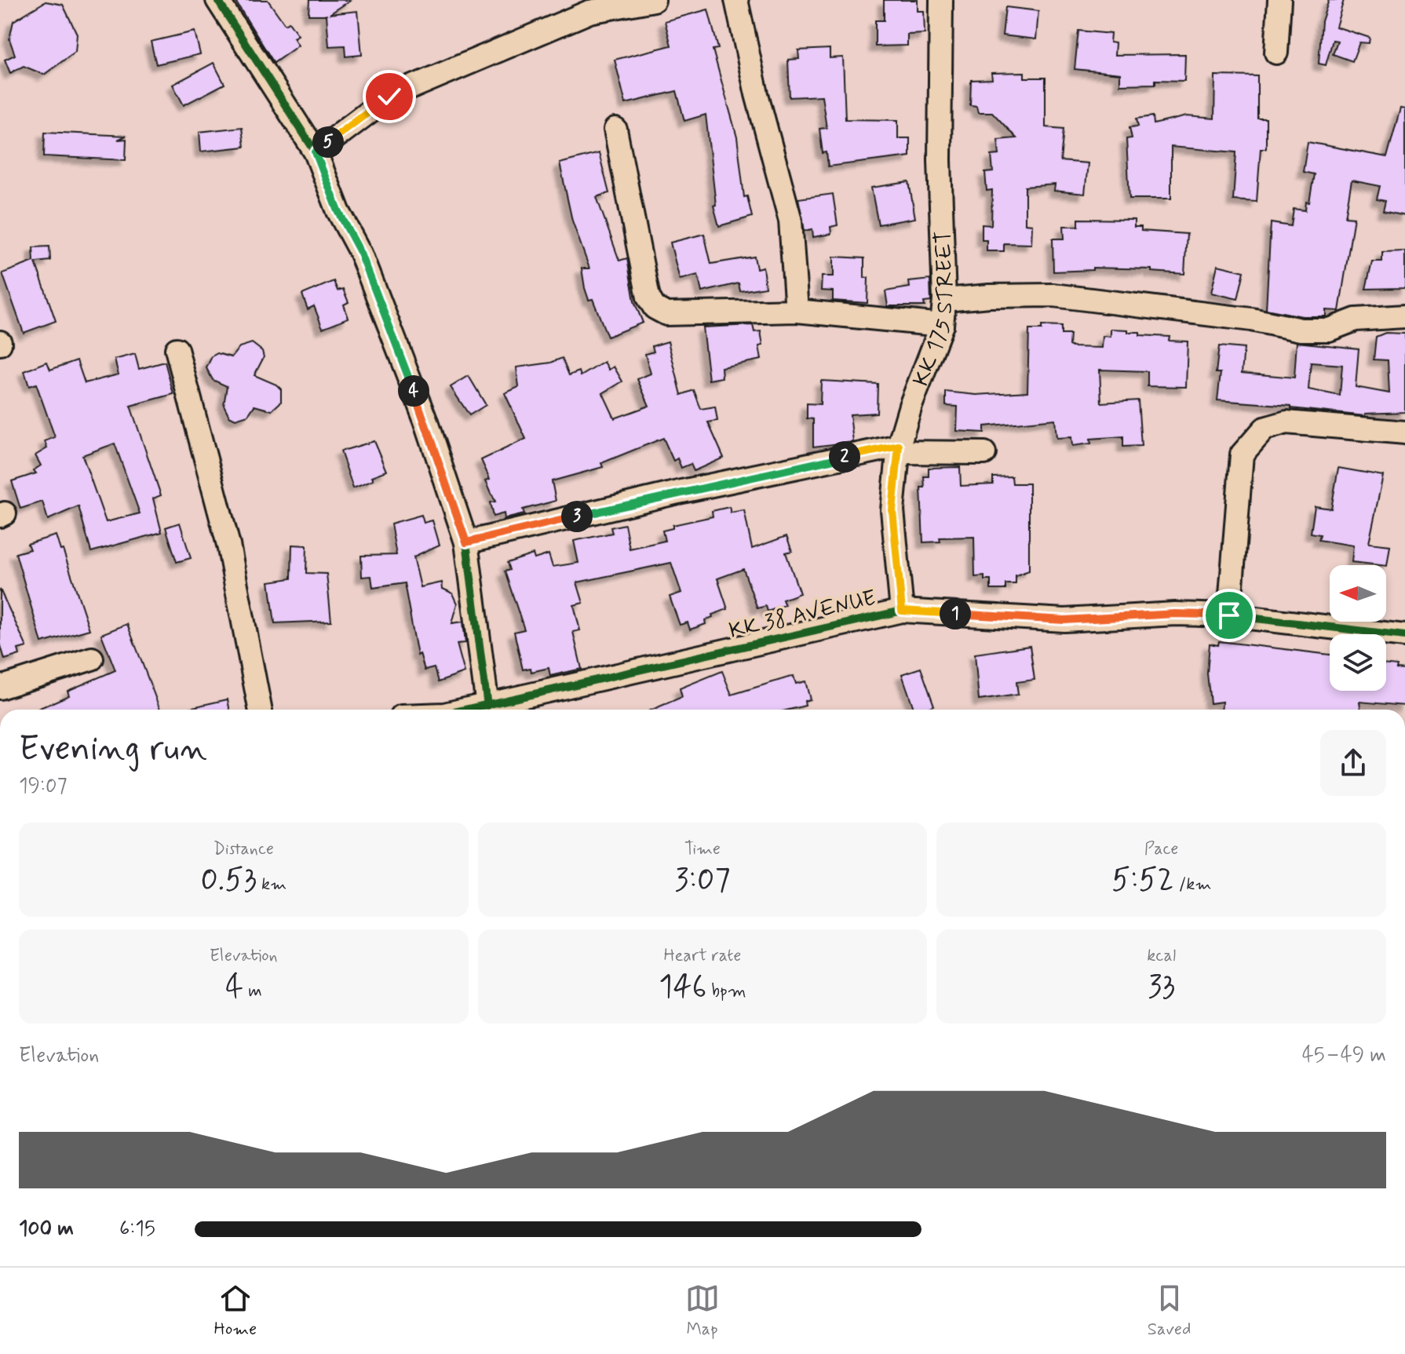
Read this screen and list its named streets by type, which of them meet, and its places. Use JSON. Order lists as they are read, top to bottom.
{
  "streets": {
    "street": ["KK 175 STREET", "KK 38 AVENUE"]
  },
  "crossings": [
    ["KK 175 STREET", "KK 38 AVENUE"]
  ],
  "north": "left",
  "page": {
    "pins": [
      "5",
      "4",
      "2",
      "3",
      "1"
    ],
    "heading": ["Evening run", "19:07"],
    "stats": [
      ["Distance", "0.53 km"],
      ["Time", "3:07"],
      ["Pace", "5:52 /km"],
      ["Elevation", "4 m"],
      ["Heart rate", "146 bpm"],
      ["kcal", "33"]
    ],
    "chart": ["Elevation", "45–49 m"],
    "list": [
      {
        "name": "100 m",
        "note": "6:15"
      }
    ],
    "tabs": ["Home", "Map", "Saved"]
  }
}
